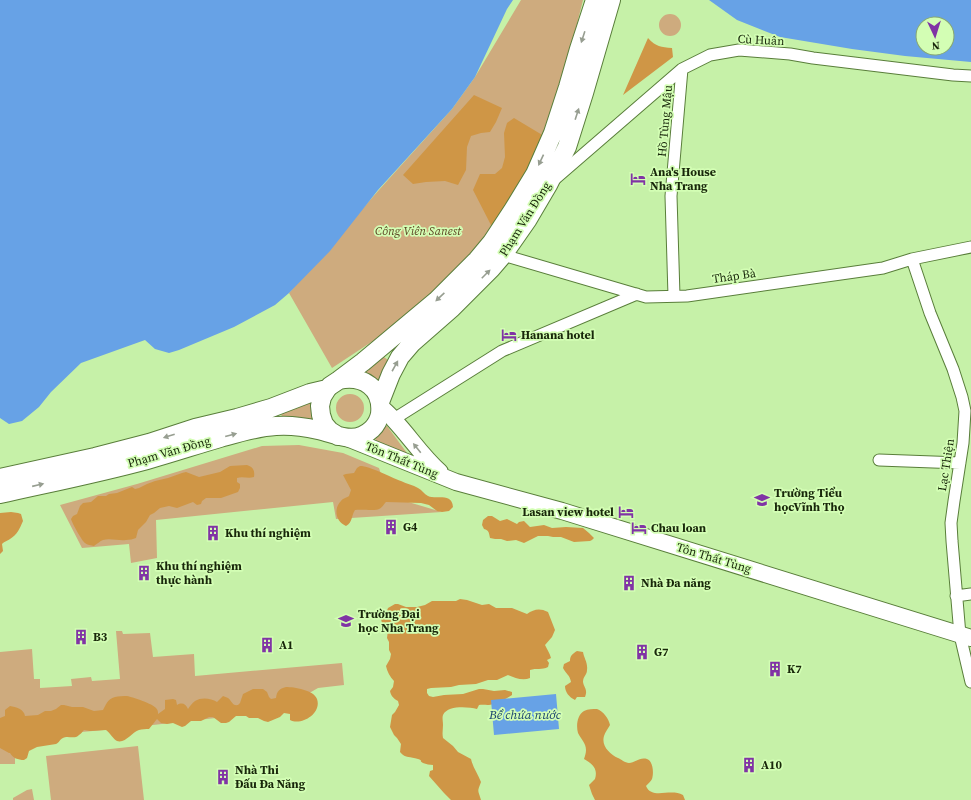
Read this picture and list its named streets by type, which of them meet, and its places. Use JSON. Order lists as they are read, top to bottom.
{
  "streets": {
    "main road": ["Phạm Văn Đồng", "Tôn Thất Tùng"],
    "street": [
      "Cù Huân",
      "Hồ Tùng Mậu",
      "Tháp Bà",
      "Lạc Thiện"
    ]
  },
  "crossings": [
    ["Cù Huân", "Hồ Tùng Mậu"],
    ["Cù Huân", "Phạm Văn Đồng"],
    ["Hồ Tùng Mậu", "Tháp Bà"],
    ["Phạm Văn Đồng", "Tháp Bà"],
    ["Phạm Văn Đồng", "Tôn Thất Tùng"],
    ["Tháp Bà", "Lạc Thiện"],
    ["Tôn Thất Tùng", "Lạc Thiện"]
  ],
  "water": ["Bể chứa nước"],
  "parks": ["Công Viên Sanest"],
  "places": {
    "hotel": [
      "Ana's House Nha Trang",
      "Hanana hotel",
      "Lasan view hotel",
      "Chau loan"
    ],
    "school or university": ["Trường Tiểu họcVĩnh Thọ", "Trường Đại học Nha Trang"],
    "building": [
      "G4",
      "Khu thí nghiệm",
      "Khu thí nghiệm thực hành",
      "Nhà Đa năng",
      "B3",
      "A1",
      "G7",
      "K7",
      "A10",
      "Nhà Thi Đấu Đa Năng"
    ]
  },
  "north": "bottom"
}
